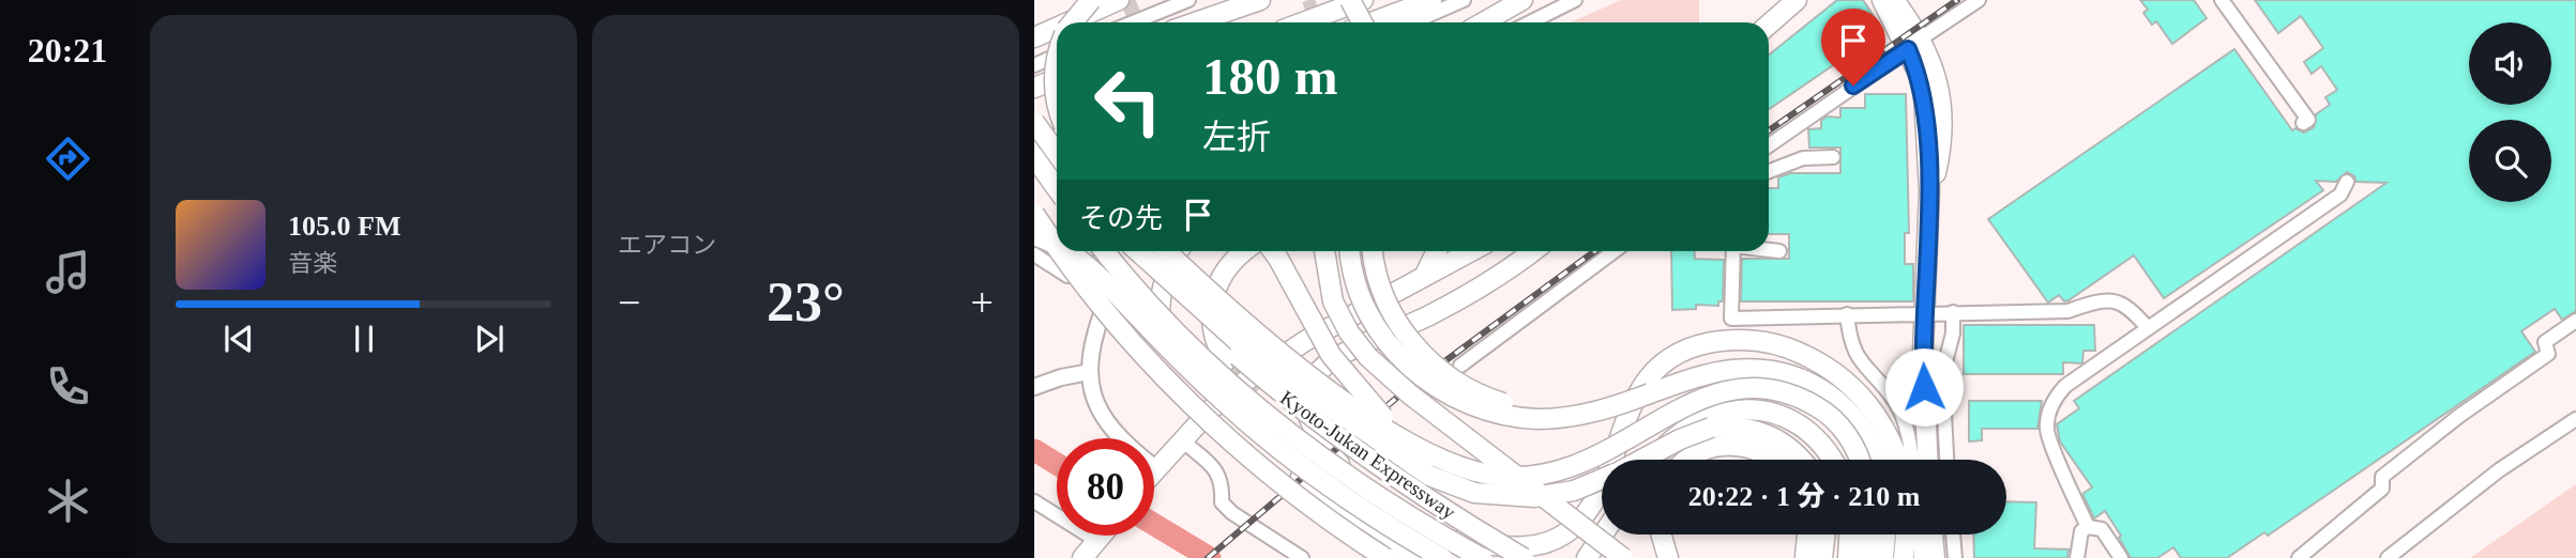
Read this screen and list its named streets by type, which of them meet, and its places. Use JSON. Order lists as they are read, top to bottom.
{
  "streets": {
    "highway": ["Kyoto-Jukan Expressway"]
  },
  "page": {
    "tabs": "20:21",
    "tile": "エアコン",
    "turn": ["180 m", "左折"],
    "then": "その先",
    "song": ["105.0 FM", "音楽"],
    "heat": ["−", "23°", "+"],
    "limit": "80",
    "trip": "20:22 · 1 分 · 210 m"
  }
}
